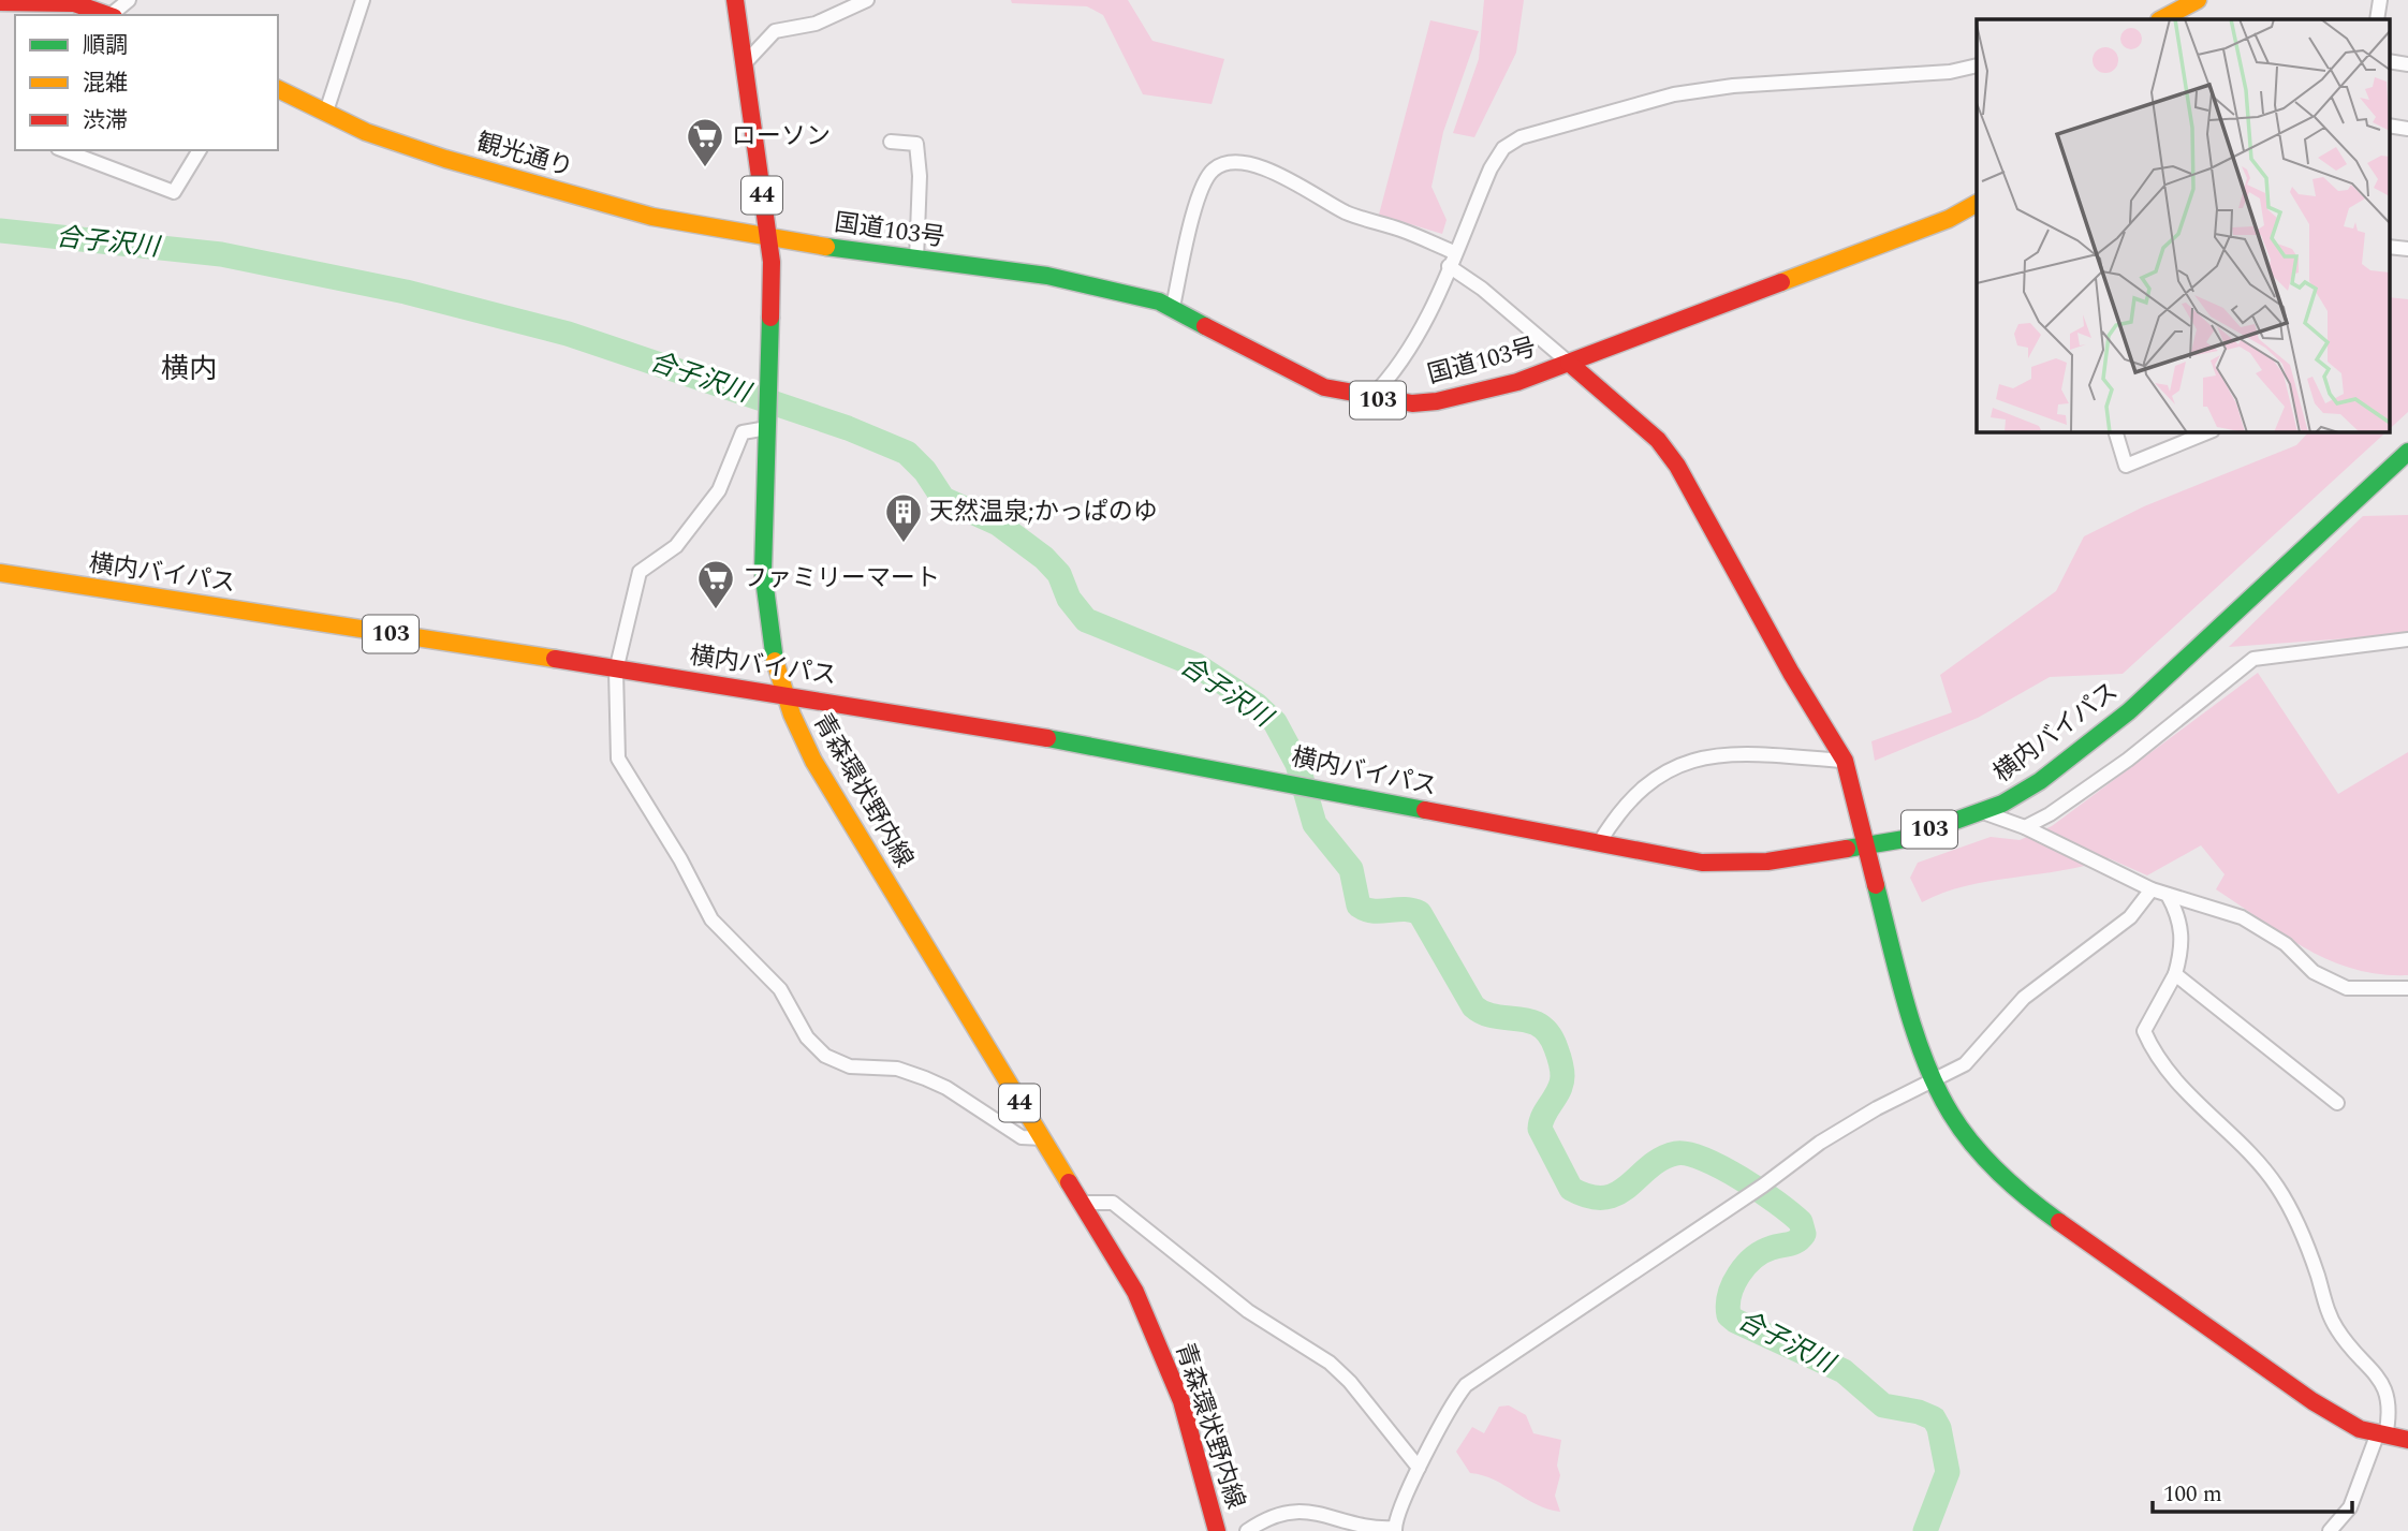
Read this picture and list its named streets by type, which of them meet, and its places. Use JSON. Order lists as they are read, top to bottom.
{
  "streets": {
    "main road": [
      "観光通り",
      "44",
      "国道103号",
      "103",
      "横内バイパス",
      "青森環状野内線"
    ]
  },
  "crossings": [
    ["観光通り", "国道103号"],
    ["観光通り", "青森環状野内線"],
    ["国道103号", "青森環状野内線"],
    ["横内バイパス", "青森環状野内線"]
  ],
  "districts": ["横内"],
  "water": ["合子沢川"],
  "places": {
    "supermarket": ["ローソン", "ファミリーマート"],
    "building": ["天然温泉;かっぱのゆ"]
  },
  "legend": ["順調", "混雑", "渋滞"],
  "scale_bar": "100 m"
}
